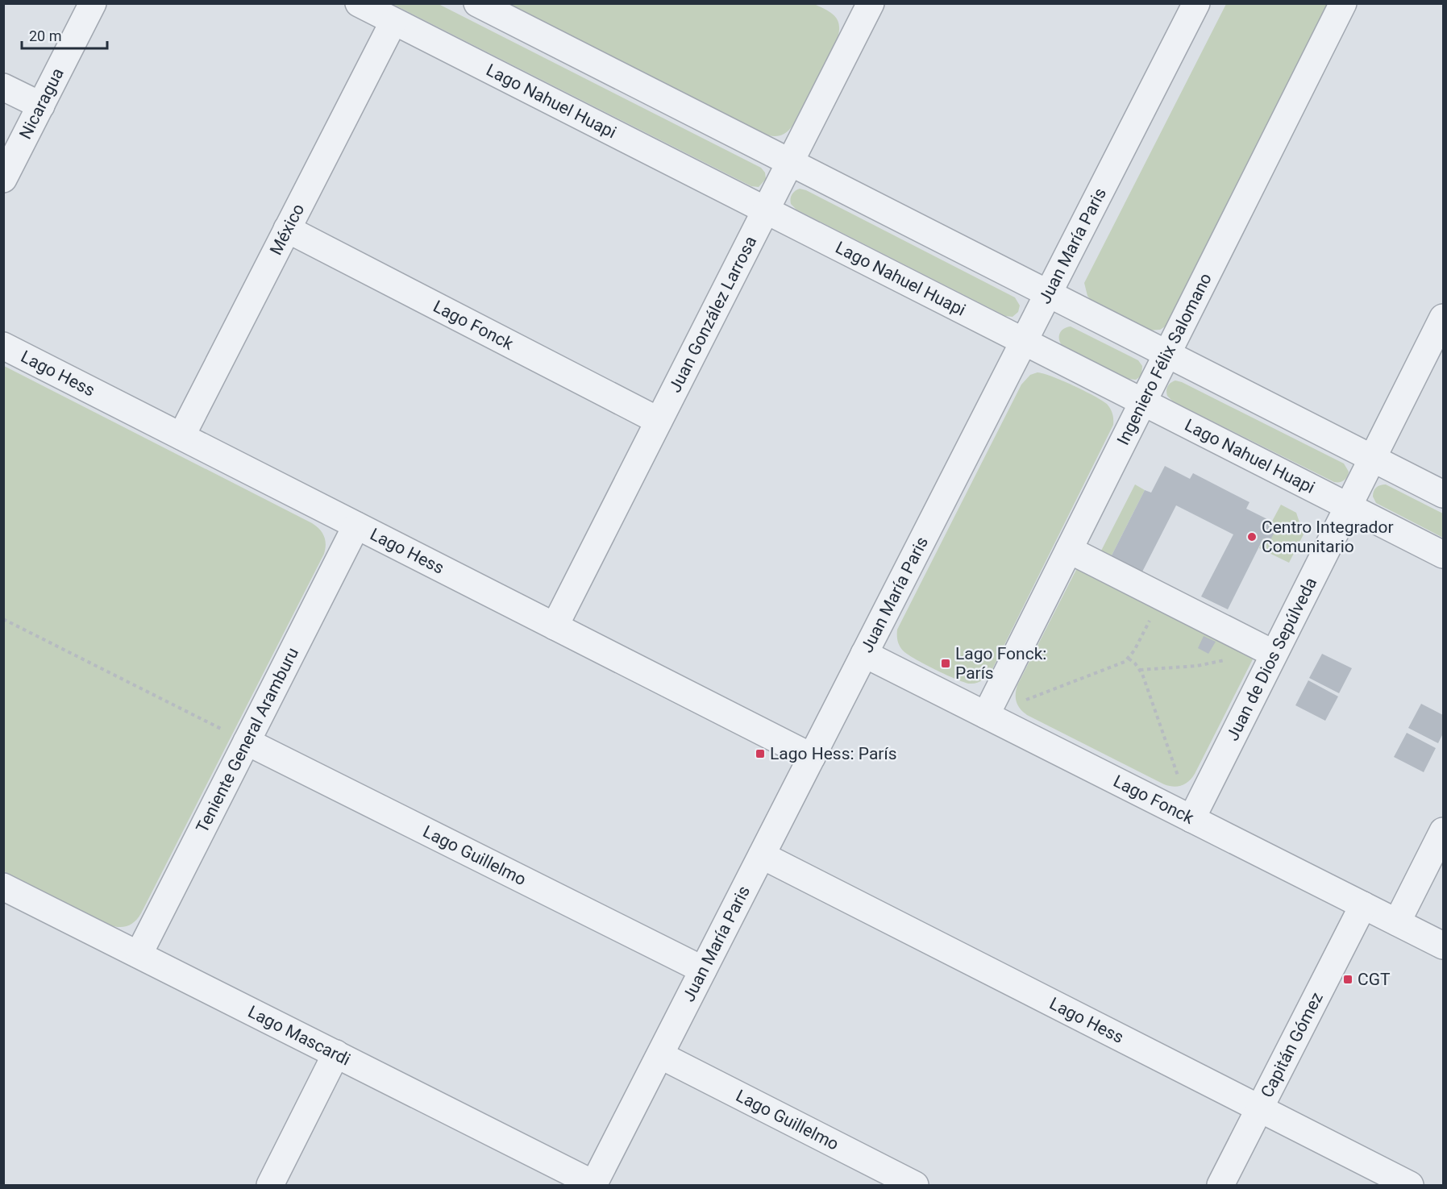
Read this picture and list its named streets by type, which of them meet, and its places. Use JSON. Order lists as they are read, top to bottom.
{
  "streets": {
    "street": [
      "Lago Nahuel Huapi",
      "Nicaragua",
      "México",
      "Juan María Paris",
      "Juan González Larrosa",
      "Lago Fonck",
      "Ingeniero Félix Salomano",
      "Lago Hess",
      "Juan de Dios Sepúlveda",
      "Teniente General Aramburu",
      "Lago Guillelmo",
      "Lago Mascardi",
      "Capitán Gómez"
    ]
  },
  "crossings": [
    ["Lago Nahuel Huapi", "México"],
    ["Lago Nahuel Huapi", "Juan María Paris"],
    ["Lago Nahuel Huapi", "Juan González Larrosa"],
    ["Lago Nahuel Huapi", "Ingeniero Félix Salomano"],
    ["Lago Nahuel Huapi", "Juan de Dios Sepúlveda"],
    ["México", "Lago Fonck"],
    ["México", "Lago Hess"],
    ["Juan María Paris", "Lago Fonck"],
    ["Juan María Paris", "Lago Hess"],
    ["Juan María Paris", "Lago Guillelmo"],
    ["Juan María Paris", "Lago Mascardi"],
    ["Juan González Larrosa", "Lago Fonck"],
    ["Juan González Larrosa", "Lago Hess"],
    ["Lago Fonck", "Ingeniero Félix Salomano"],
    ["Lago Fonck", "Juan de Dios Sepúlveda"],
    ["Lago Fonck", "Capitán Gómez"],
    ["Lago Hess", "Teniente General Aramburu"],
    ["Lago Hess", "Capitán Gómez"],
    ["Teniente General Aramburu", "Lago Guillelmo"],
    ["Teniente General Aramburu", "Lago Mascardi"]
  ],
  "places": {
    "other": ["Centro Integrador Comunitario"],
    "transit": ["Lago Fonck: París", "Lago Hess: París", "CGT"]
  },
  "scale_bar": "20 m"
}
